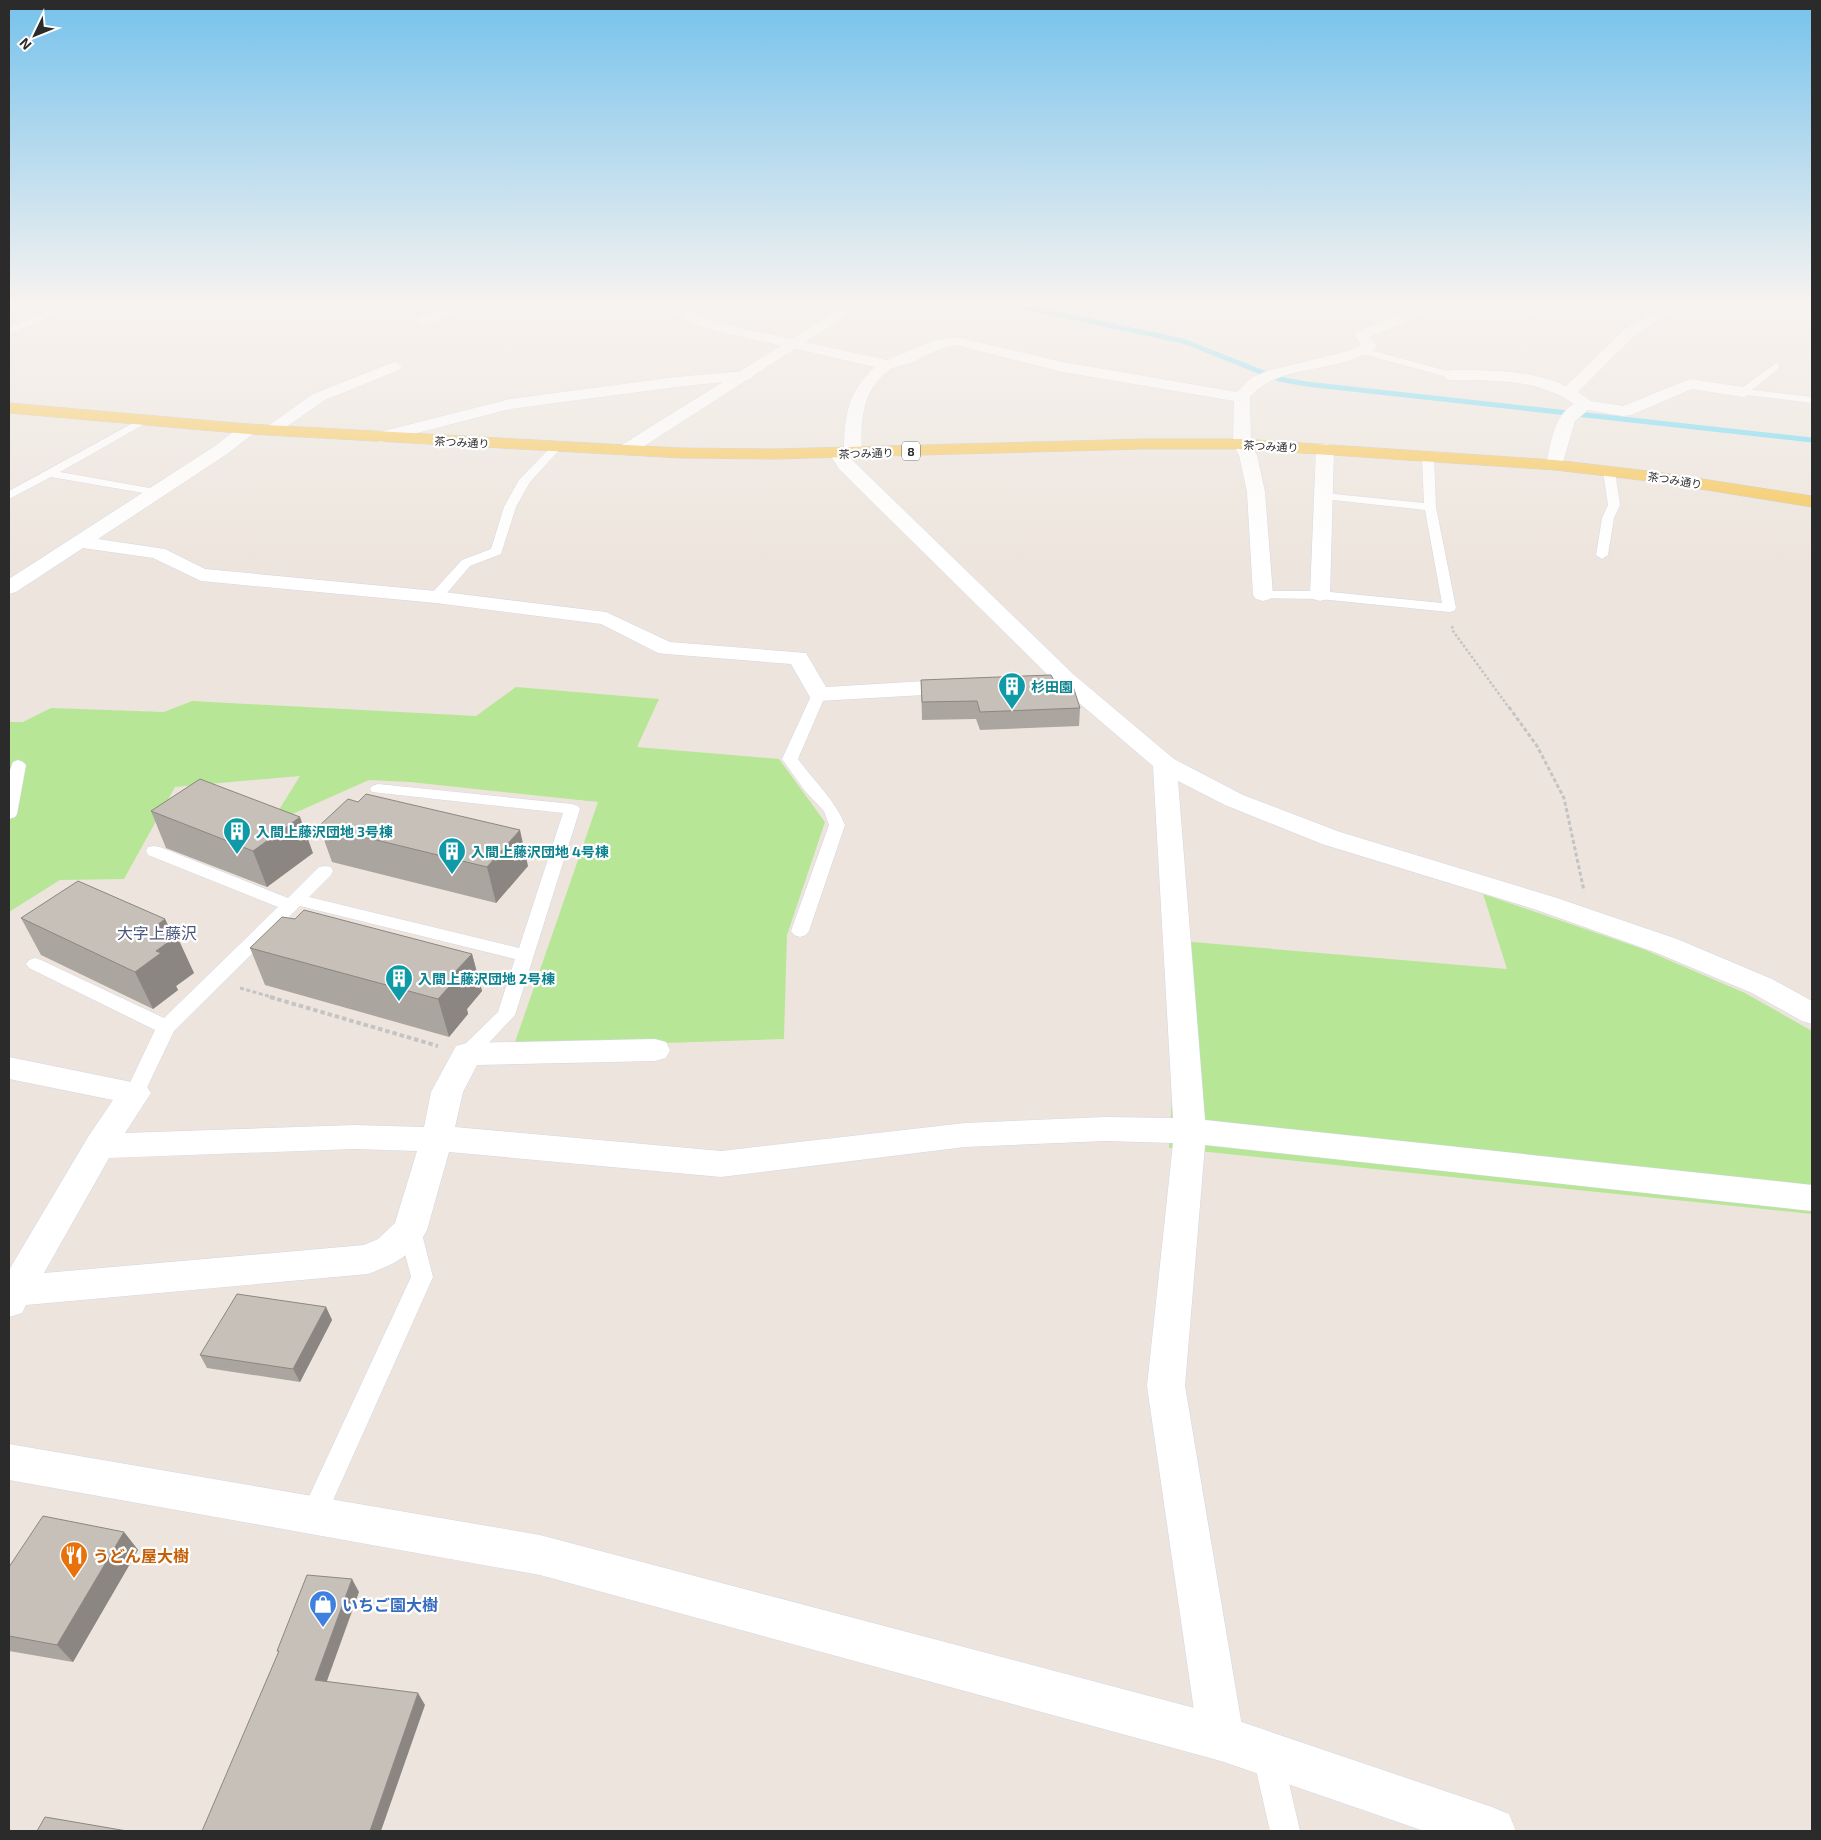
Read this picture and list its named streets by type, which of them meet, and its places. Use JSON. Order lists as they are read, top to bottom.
{
  "streets": {
    "main road": ["茶つみ通り", "8"]
  },
  "districts": ["大字上藤沢"],
  "places": {
    "building": [
      "杉田園",
      "入間上藤沢団地 3号棟",
      "入間上藤沢団地 4号棟",
      "入間上藤沢団地 2号棟"
    ],
    "restaurant": ["うどん屋大樹"],
    "shop": ["いちご園大樹"]
  },
  "north": "bottom left"
}
